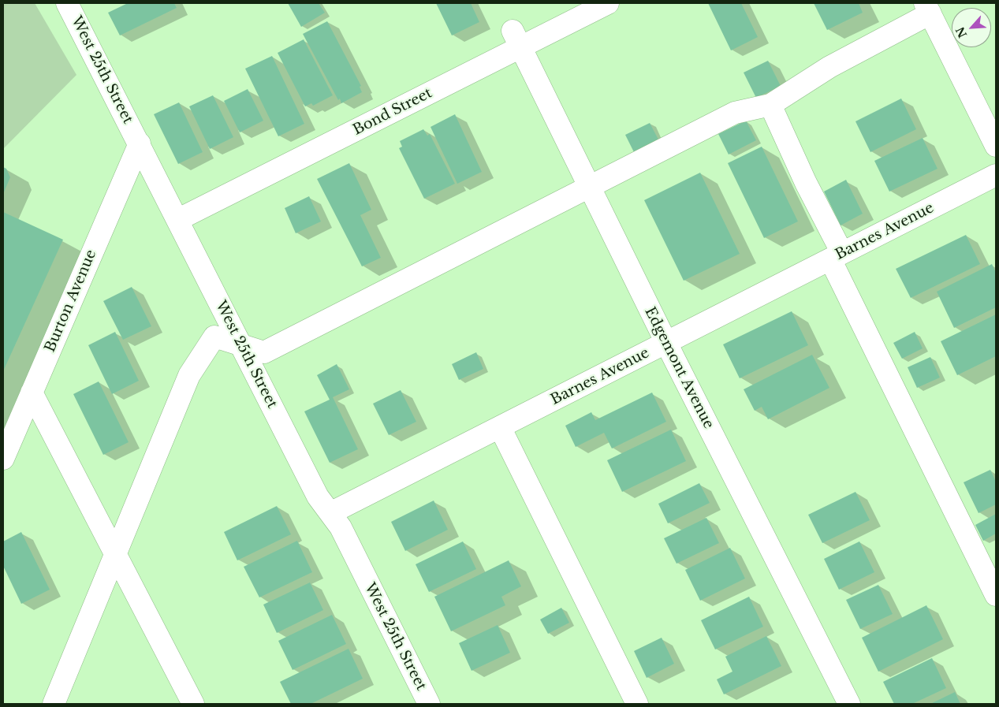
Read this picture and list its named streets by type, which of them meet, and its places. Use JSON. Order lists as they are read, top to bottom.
{
  "streets": {
    "street": [
      "West 25th Street",
      "Bond Street",
      "Barnes Avenue",
      "Burton Avenue",
      "Edgemont Avenue"
    ]
  },
  "crossings": [
    ["West 25th Street", "Bond Street"],
    ["West 25th Street", "Barnes Avenue"],
    ["West 25th Street", "Burton Avenue"],
    ["Bond Street", "Edgemont Avenue"],
    ["Barnes Avenue", "Edgemont Avenue"]
  ],
  "north": "bottom left"
}
